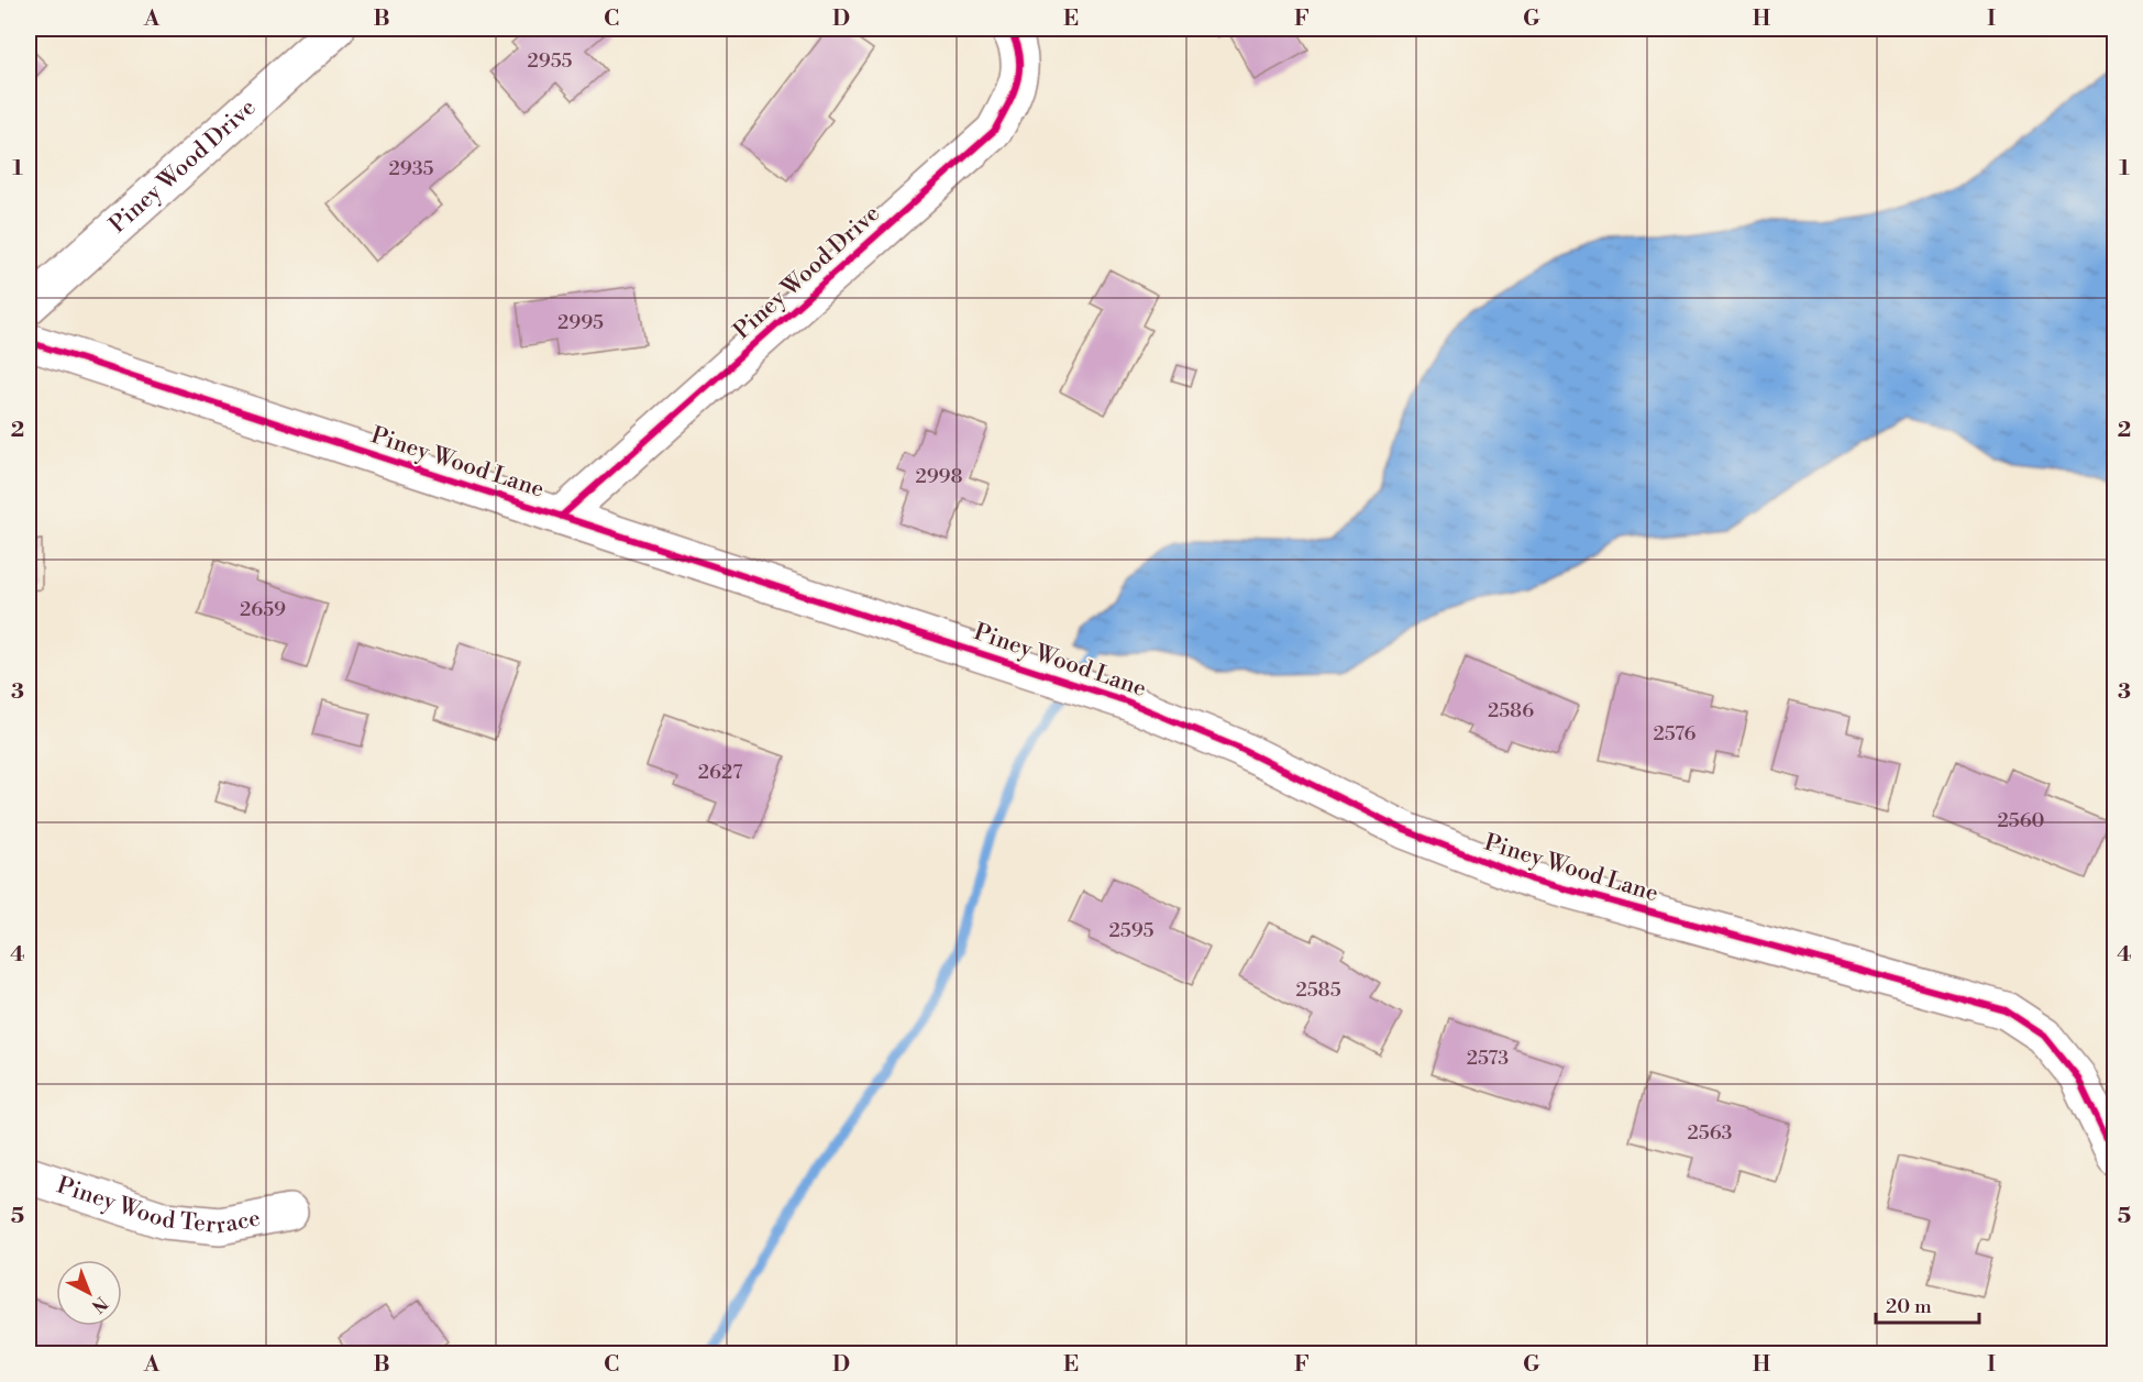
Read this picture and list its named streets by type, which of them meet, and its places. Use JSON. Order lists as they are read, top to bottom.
{
  "streets": {
    "street": ["Piney Wood Drive", "Piney Wood Lane", "Piney Wood Terrace"]
  },
  "crossings": [
    ["Piney Wood Drive", "Piney Wood Lane"]
  ],
  "house_numbers": [
    "2955",
    "2935",
    "2995",
    "2998",
    "2659",
    "2586",
    "2576",
    "2627",
    "2560",
    "2595",
    "2585",
    "2573",
    "2563"
  ],
  "scale_bar": "20 m",
  "north": "bottom right",
  "grid": {
    "columns": [
      "A",
      "B",
      "C",
      "D",
      "E",
      "F",
      "G",
      "H",
      "I"
    ],
    "rows": [
      "1",
      "2",
      "3",
      "4",
      "5"
    ]
  }
}
